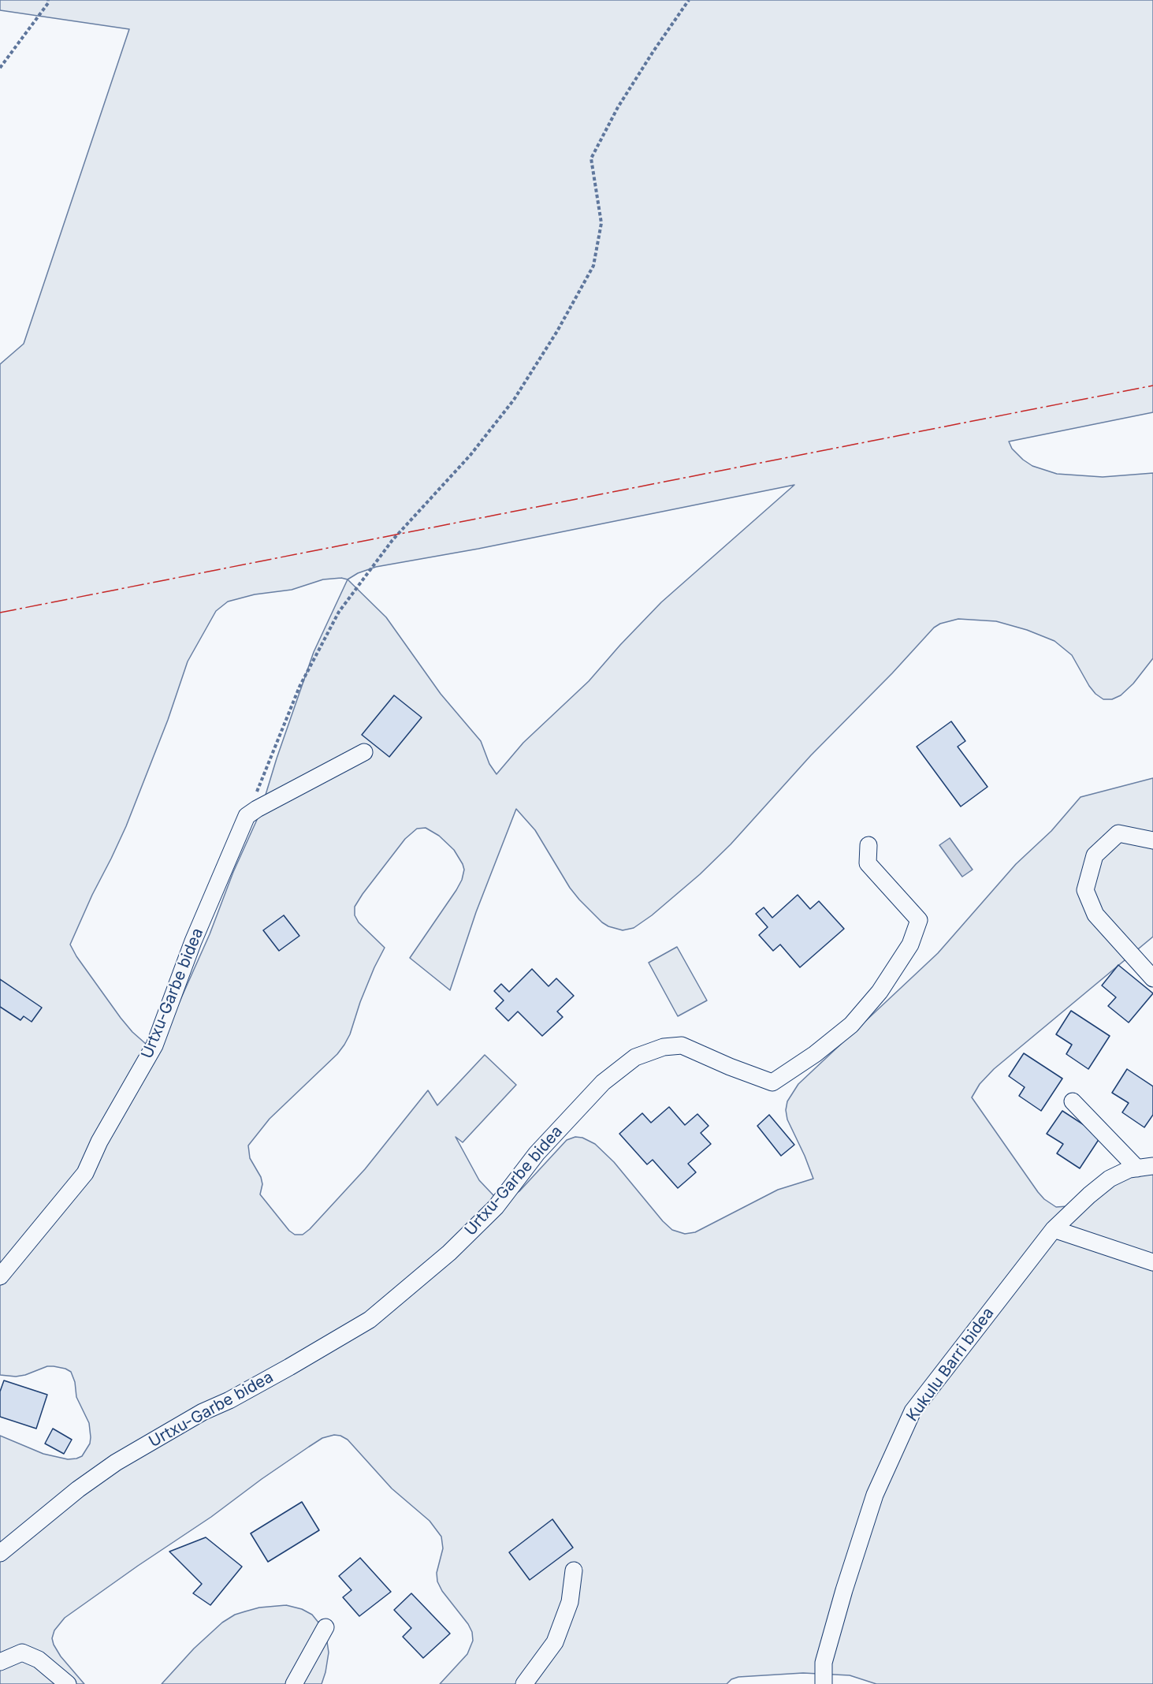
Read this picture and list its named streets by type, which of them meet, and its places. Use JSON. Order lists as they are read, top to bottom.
{
  "streets": {
    "street": ["Urtxu-Garbe bidea", "Kukulu Barri bidea"]
  }
}
